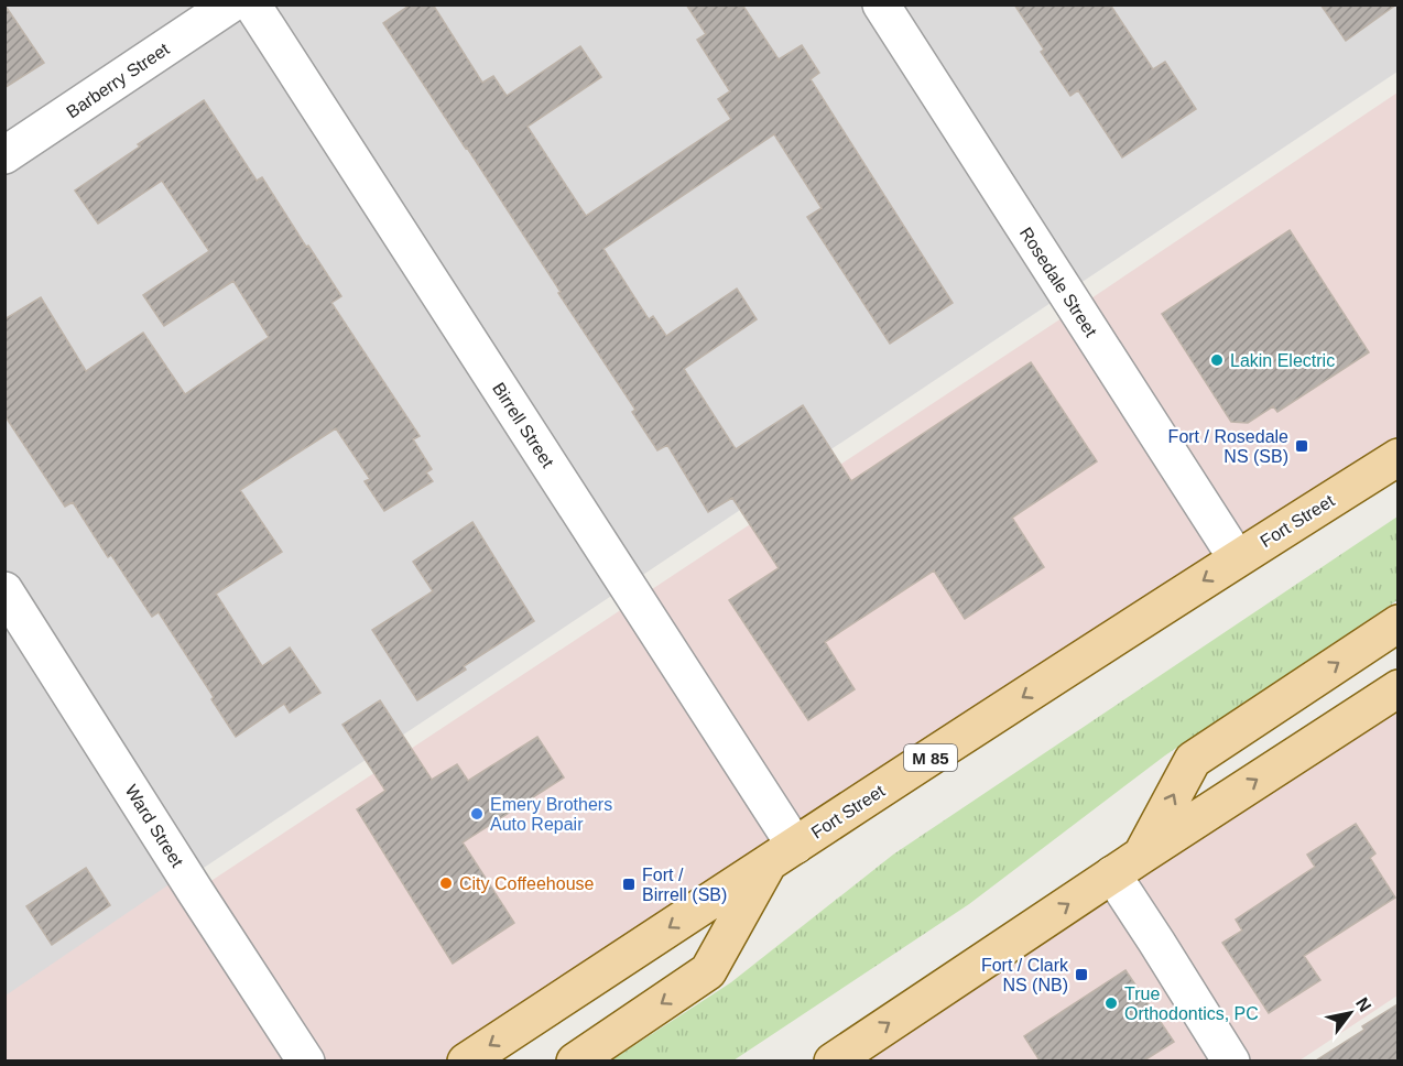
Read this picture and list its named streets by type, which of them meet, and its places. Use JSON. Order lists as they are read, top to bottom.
{
  "streets": {
    "main road": ["Fort Street", "M 85"],
    "street": [
      "Barberry Street",
      "Rosedale Street",
      "Birrell Street",
      "Ward Street"
    ]
  },
  "crossings": [
    ["Rosedale Street", "Fort Street"],
    ["Birrell Street", "Fort Street"]
  ],
  "places": {
    "other": [
      "Lakin Electric",
      "Emery Brothers Auto Repair",
      "City Coffeehouse",
      "True Orthodontics, PC"
    ],
    "transit": ["Fort / Rosedale NS (SB)", "Fort / Birrell (SB)", "Fort / Clark NS (NB)"]
  },
  "north": "top right"
}
